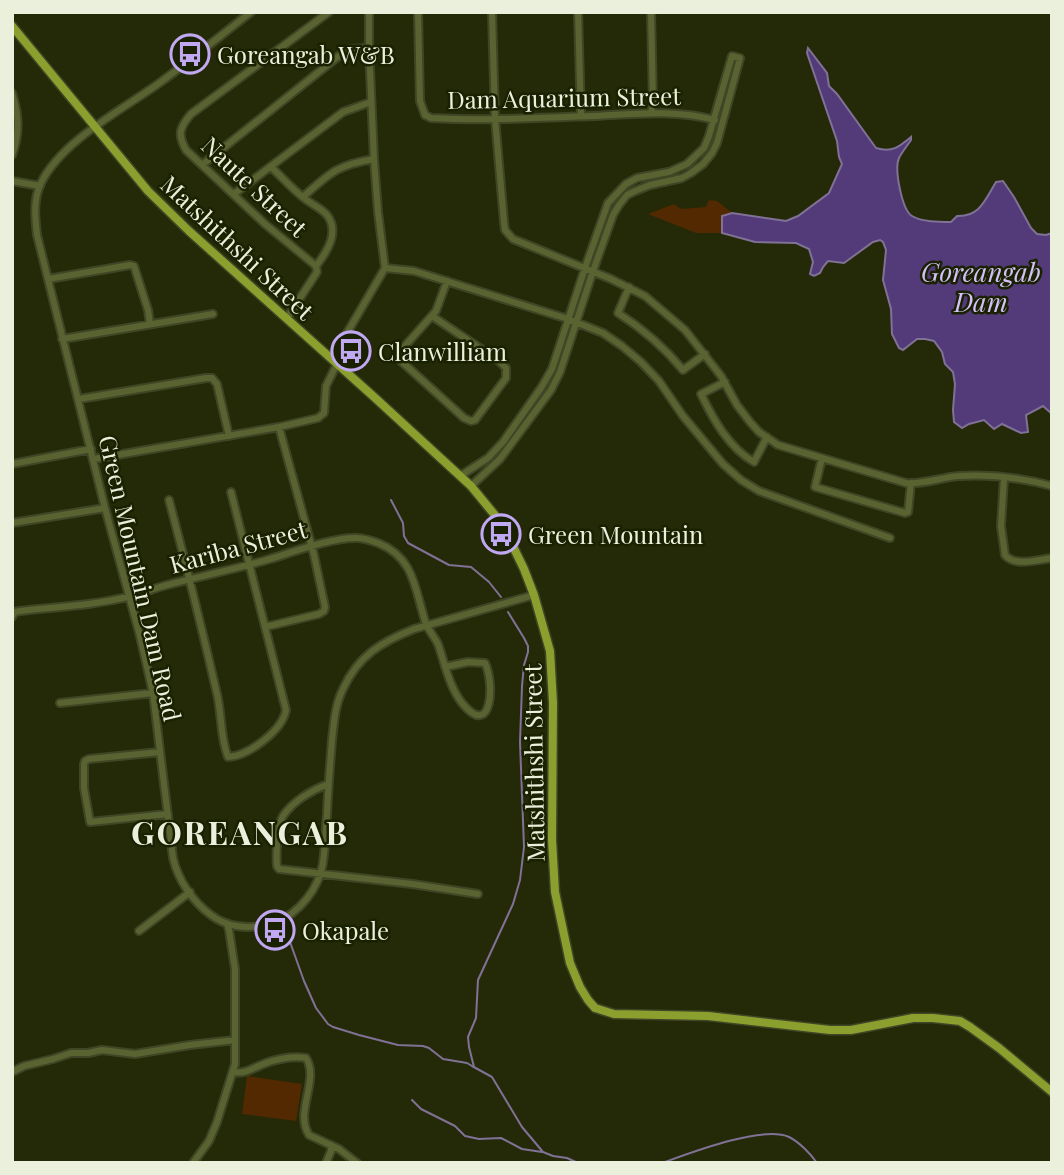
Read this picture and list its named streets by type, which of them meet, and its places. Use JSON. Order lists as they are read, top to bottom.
{
  "streets": {
    "main road": ["Matshithshi Street"],
    "street": [
      "Dam Aquarium Street",
      "Naute Street",
      "Kariba Street",
      "Green Mountain Dam Road"
    ]
  },
  "crossings": [
    ["Naute Street", "Matshithshi Street"],
    ["Matshithshi Street", "Green Mountain Dam Road"],
    ["Kariba Street", "Green Mountain Dam Road"]
  ],
  "districts": ["GOREANGAB"],
  "water": ["Goreangab Dam"],
  "places": {
    "bus stop": [
      "Goreangab W&B",
      "Clanwilliam",
      "Green Mountain",
      "Okapale"
    ]
  }
}
